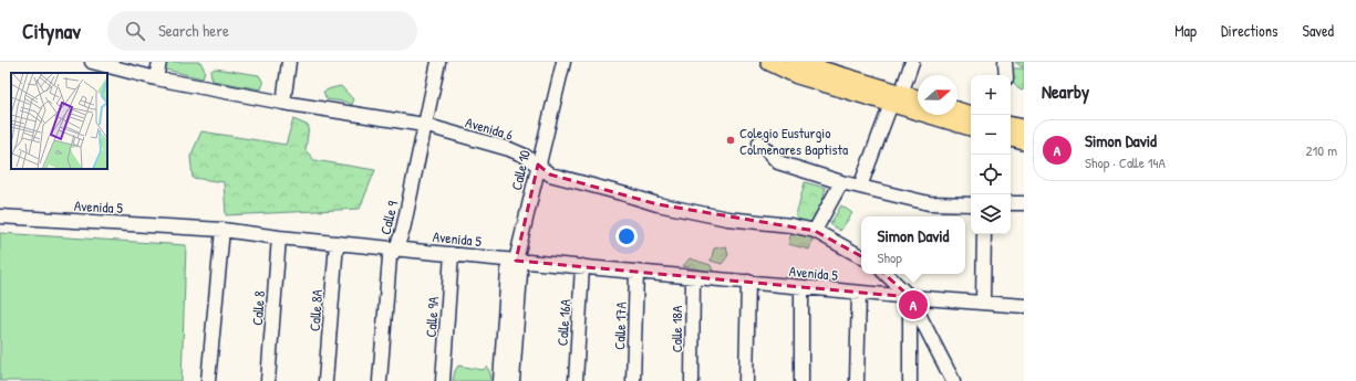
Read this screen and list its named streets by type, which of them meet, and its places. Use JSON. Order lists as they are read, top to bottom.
{
  "streets": {
    "street": [
      "Avenida 6",
      "Calle 10",
      "Avenida 5",
      "Calle 9",
      "Calle 8",
      "Calle 8A",
      "Calle 9A",
      "Calle 16A",
      "Calle 17A",
      "Calle 18A"
    ]
  },
  "crossings": [
    ["Avenida 6", "Calle 10"],
    ["Avenida 6", "Calle 9"],
    ["Calle 10", "Avenida 5"],
    ["Avenida 5", "Calle 9"],
    ["Avenida 5", "Calle 8"],
    ["Avenida 5", "Calle 8A"],
    ["Avenida 5", "Calle 9A"],
    ["Avenida 5", "Calle 16A"],
    ["Avenida 5", "Calle 17A"],
    ["Avenida 5", "Calle 18A"]
  ],
  "places": ["Colegio Eusturgio Colmenares Baptista"],
  "north": "right",
  "page": {
    "header": "Citynav",
    "search": "Search here",
    "nav": ["Map", "Directions", "Saved"],
    "heading": "Nearby",
    "map_buttons": ["+", "−"],
    "list": [
      {
        "mark": "A",
        "name": "Simon David",
        "note": "Shop · Calle 14A",
        "value": "210 m"
      }
    ],
    "popup": ["Simon David", "Shop"],
    "pins": "A"
  }
}
